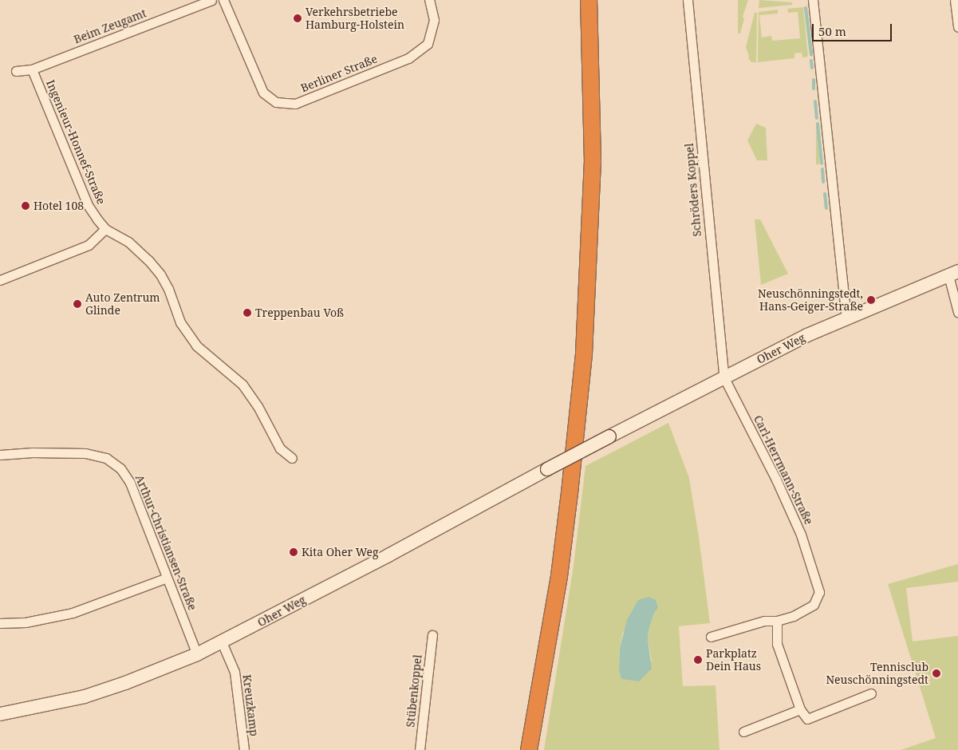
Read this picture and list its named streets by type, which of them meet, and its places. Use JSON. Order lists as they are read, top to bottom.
{
  "streets": {
    "street": [
      "Beim Zeugamt",
      "Berliner Straße",
      "Ingenieur-Honnef-Straße",
      "Schröders Koppel",
      "Oher Weg",
      "Carl-Herrmann-Straße",
      "Arthur-Christiansen-Straße",
      "Stübenkoppel",
      "Kreuzkamp"
    ]
  },
  "crossings": [
    ["Beim Zeugamt", "Ingenieur-Honnef-Straße"],
    ["Schröders Koppel", "Oher Weg"],
    ["Schröders Koppel", "Carl-Herrmann-Straße"],
    ["Oher Weg", "Carl-Herrmann-Straße"],
    ["Oher Weg", "Arthur-Christiansen-Straße"],
    ["Oher Weg", "Kreuzkamp"]
  ],
  "places": [
    "Verkehrsbetriebe Hamburg-Holstein",
    "Hotel 108",
    "Neuschönningstedt, Hans-Geiger-Straße",
    "Auto Zentrum Glinde",
    "Treppenbau Voß",
    "Kita Oher Weg",
    "Parkplatz Dein Haus",
    "Tennisclub Neuschönningstedt"
  ],
  "scale_bar": "50 m"
}
